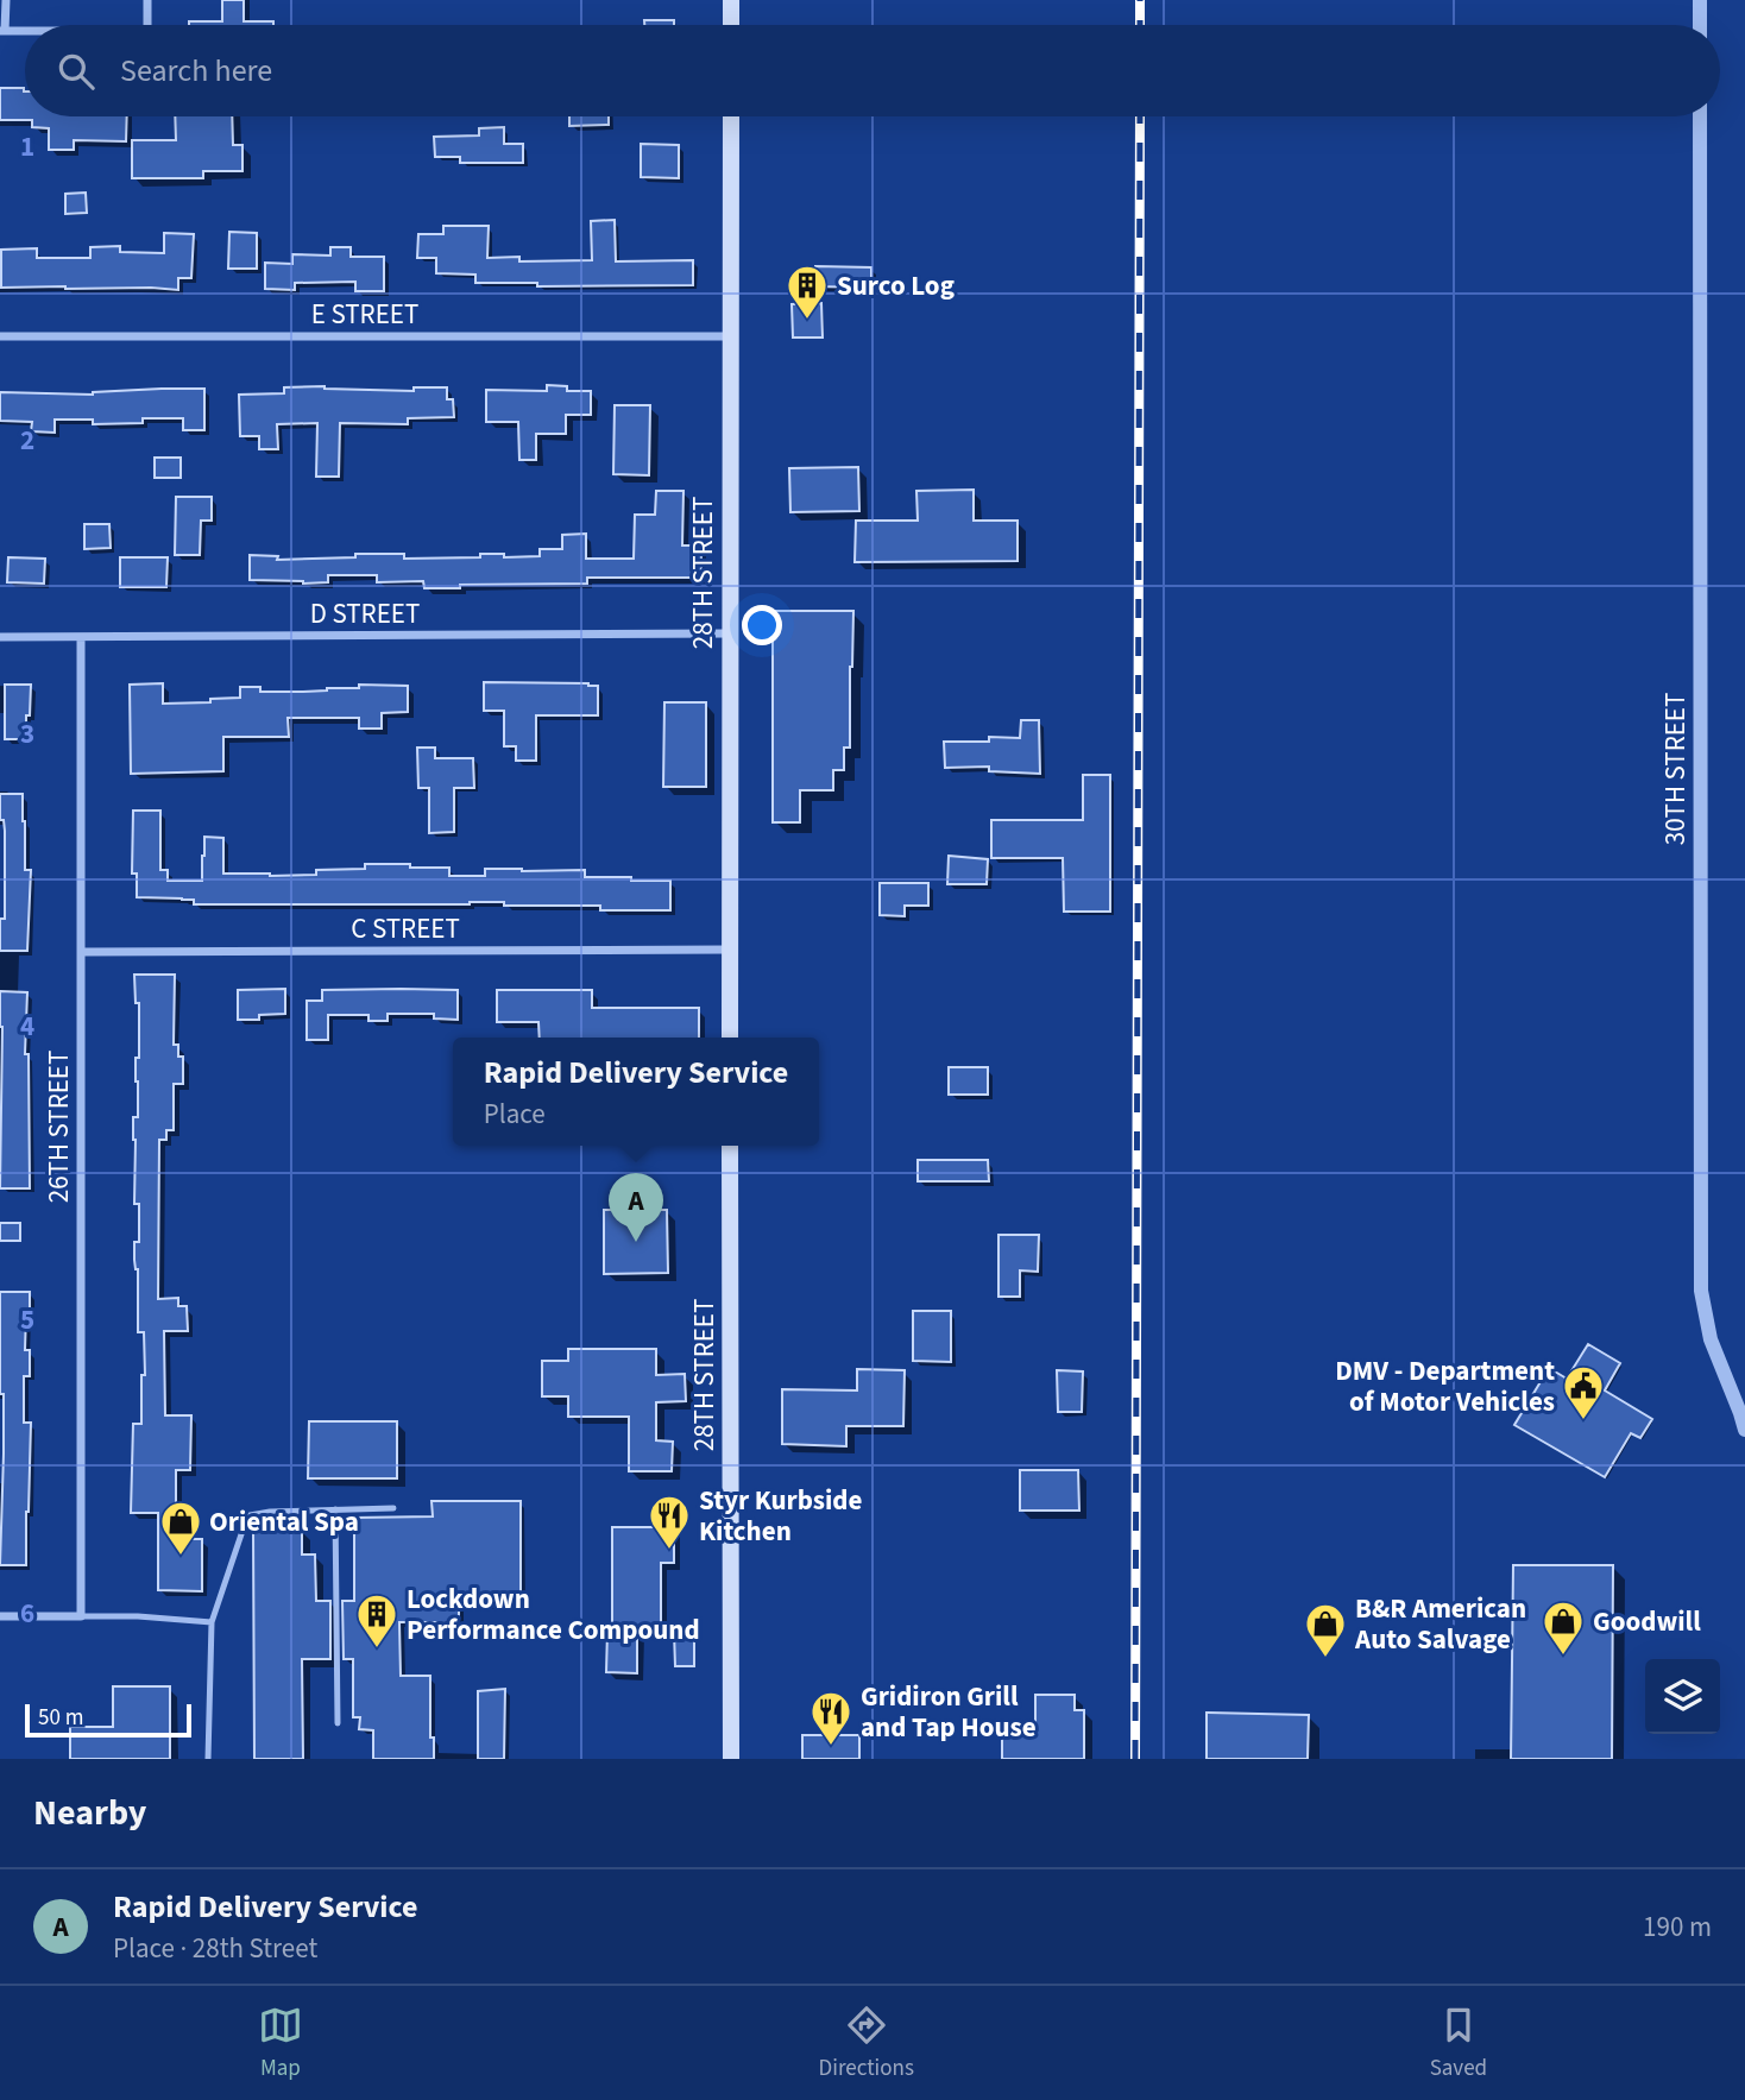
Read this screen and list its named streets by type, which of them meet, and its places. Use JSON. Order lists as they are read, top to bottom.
{
  "streets": {
    "main road": ["28TH STREET"],
    "street": [
      "E STREET",
      "D STREET",
      "30TH STREET",
      "C STREET",
      "26TH STREET"
    ]
  },
  "crossings": [
    ["E STREET", "28TH STREET"],
    ["28TH STREET", "D STREET"],
    ["28TH STREET", "C STREET"],
    ["D STREET", "26TH STREET"],
    ["C STREET", "26TH STREET"]
  ],
  "places": {
    "building": ["Surco Log", "Lockdown Performance Compound"],
    "public building": ["DMV - Department of Motor Vehicles"],
    "restaurant": ["Styr Kurbside Kitchen", "Gridiron Grill and Tap House"],
    "shop": ["Oriental Spa", "Goodwill", "B&R American Auto Salvage"]
  },
  "scale_bar": "50 m",
  "page": {
    "search": "Search here",
    "popup": ["Rapid Delivery Service", "Place"],
    "pins": "A",
    "scale": "50 m",
    "heading": "Nearby",
    "list": [
      {
        "mark": "A",
        "name": "Rapid Delivery Service",
        "note": "Place · 28th Street",
        "value": "190 m"
      }
    ],
    "nav": ["Map", "Directions", "Saved"]
  },
  "grid": {
    "rows": [
      "1",
      "2",
      "3",
      "4",
      "5",
      "6"
    ]
  }
}
